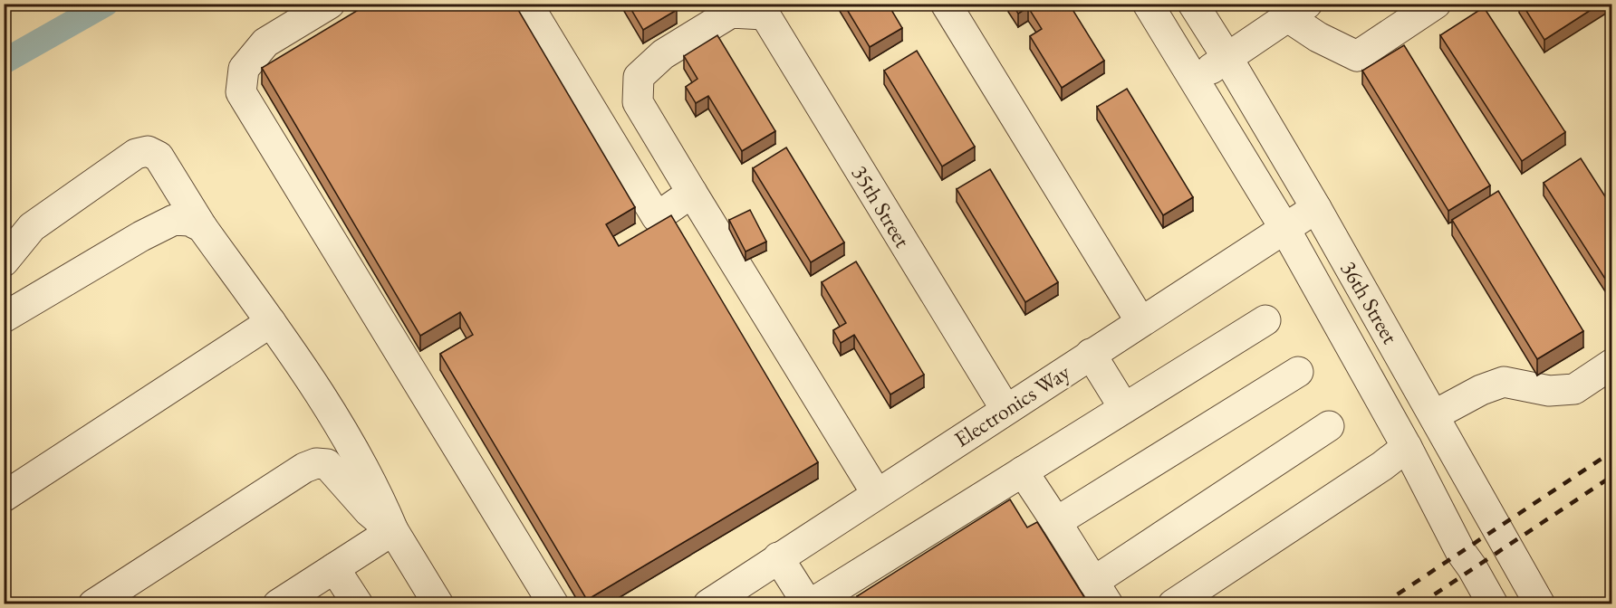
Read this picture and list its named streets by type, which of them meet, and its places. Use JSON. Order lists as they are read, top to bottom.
{
  "streets": {
    "street": ["35th Street", "36th Street", "Electronics Way"]
  },
  "crossings": [
    ["35th Street", "Electronics Way"],
    ["36th Street", "Electronics Way"]
  ]
}
